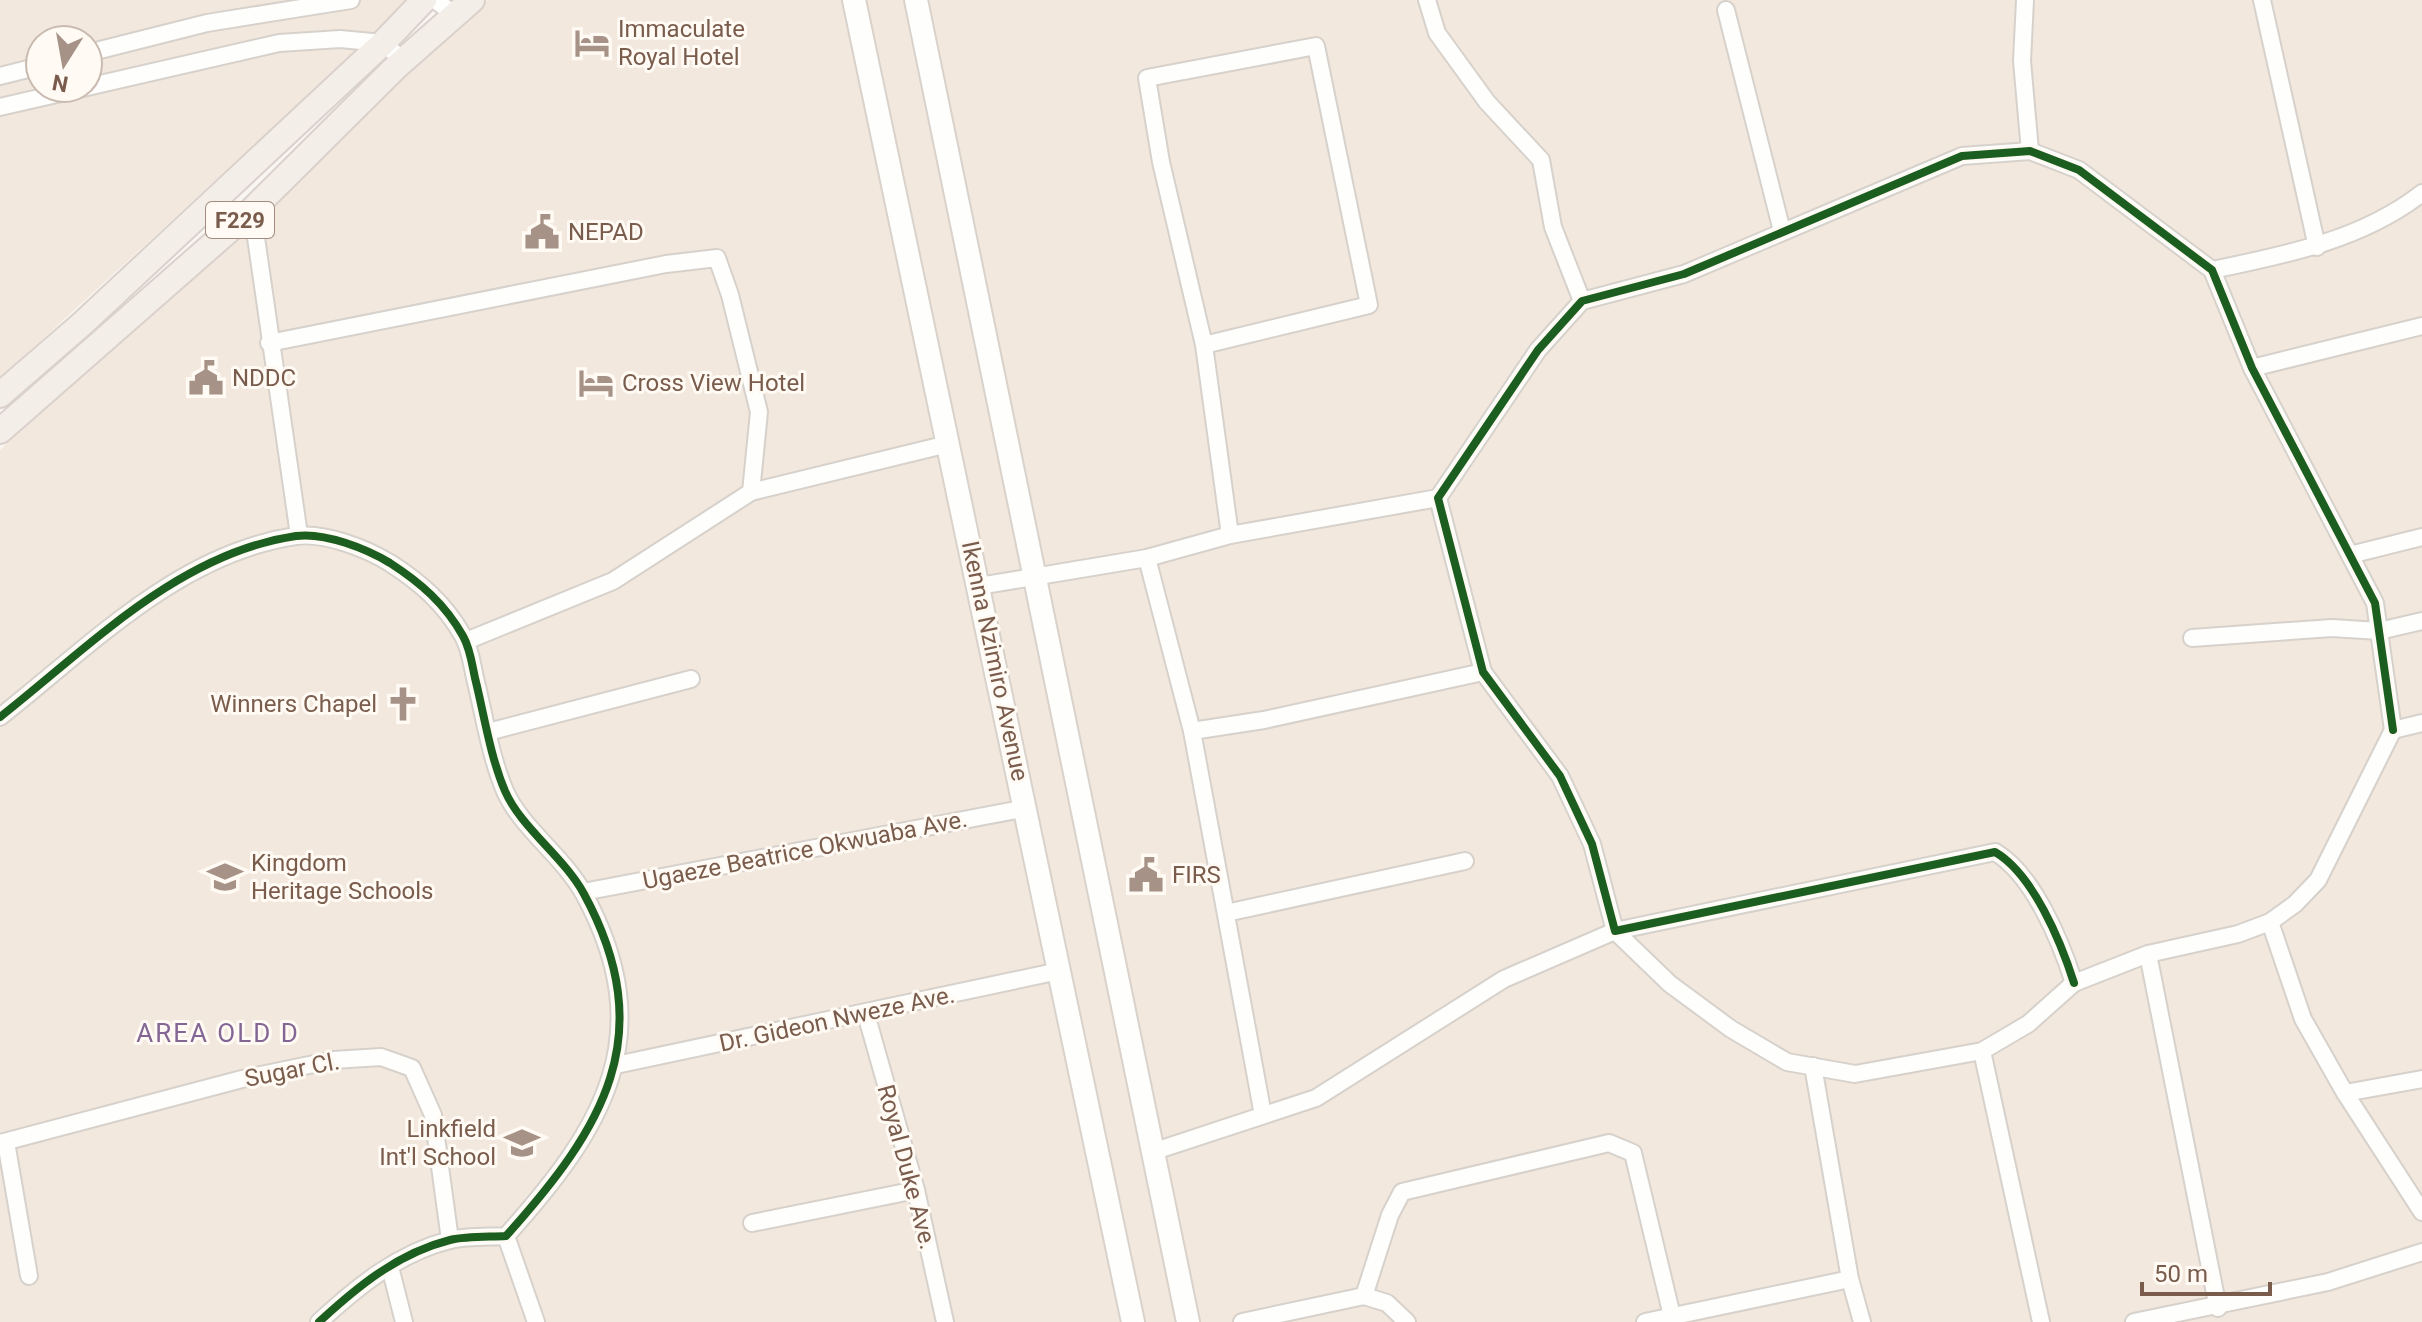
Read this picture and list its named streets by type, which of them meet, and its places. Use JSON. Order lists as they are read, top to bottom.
{
  "streets": {
    "main road": ["F229"],
    "street": [
      "Ikenna Nzimiro Avenue",
      "Ugaeze Beatrice Okwuaba Ave.",
      "Dr. Gideon Nweze Ave.",
      "Sugar Cl.",
      "Royal Duke Ave."
    ]
  },
  "crossings": [
    ["Ikenna Nzimiro Avenue", "Ugaeze Beatrice Okwuaba Ave."],
    ["Ikenna Nzimiro Avenue", "Dr. Gideon Nweze Ave."],
    ["Dr. Gideon Nweze Ave.", "Royal Duke Ave."]
  ],
  "districts": ["AREA OLD D"],
  "places": {
    "hotel": ["Immaculate Royal Hotel", "Cross View Hotel"],
    "public building": ["NEPAD", "NDDC", "FIRS"],
    "church": ["Winners Chapel"],
    "school or university": ["Kingdom Heritage Schools", "Linkfield Int'l School"]
  },
  "scale_bar": "50 m",
  "north": "bottom"
}
